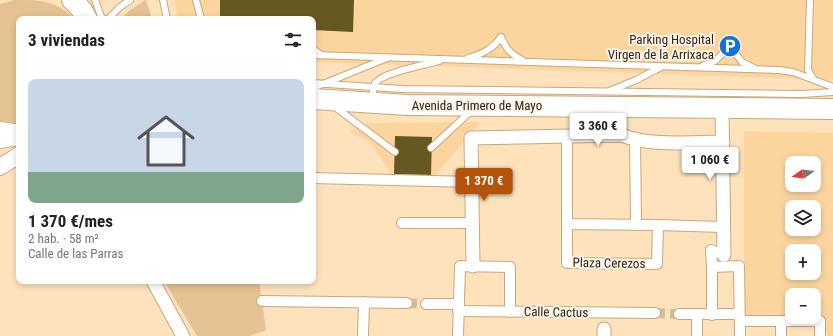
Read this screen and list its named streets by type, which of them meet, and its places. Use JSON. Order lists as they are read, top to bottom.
{
  "streets": {
    "main road": ["Avenida Primero de Mayo"],
    "street": ["Plaza Cerezos", "Calle Cactus"]
  },
  "places": {
    "parking": ["Parking Hospital Virgen de la Arrixaca"]
  },
  "north": "left",
  "page": {
    "heading": "3 viviendas",
    "list": [
      {
        "name": "1 370 €/mes",
        "note": "2 hab. · 58 m² · Calle de las Parras"
      }
    ],
    "price": ["3 360 €", "1 060 €", "1 370 €"],
    "map_buttons": ["+", "−"]
  }
}
